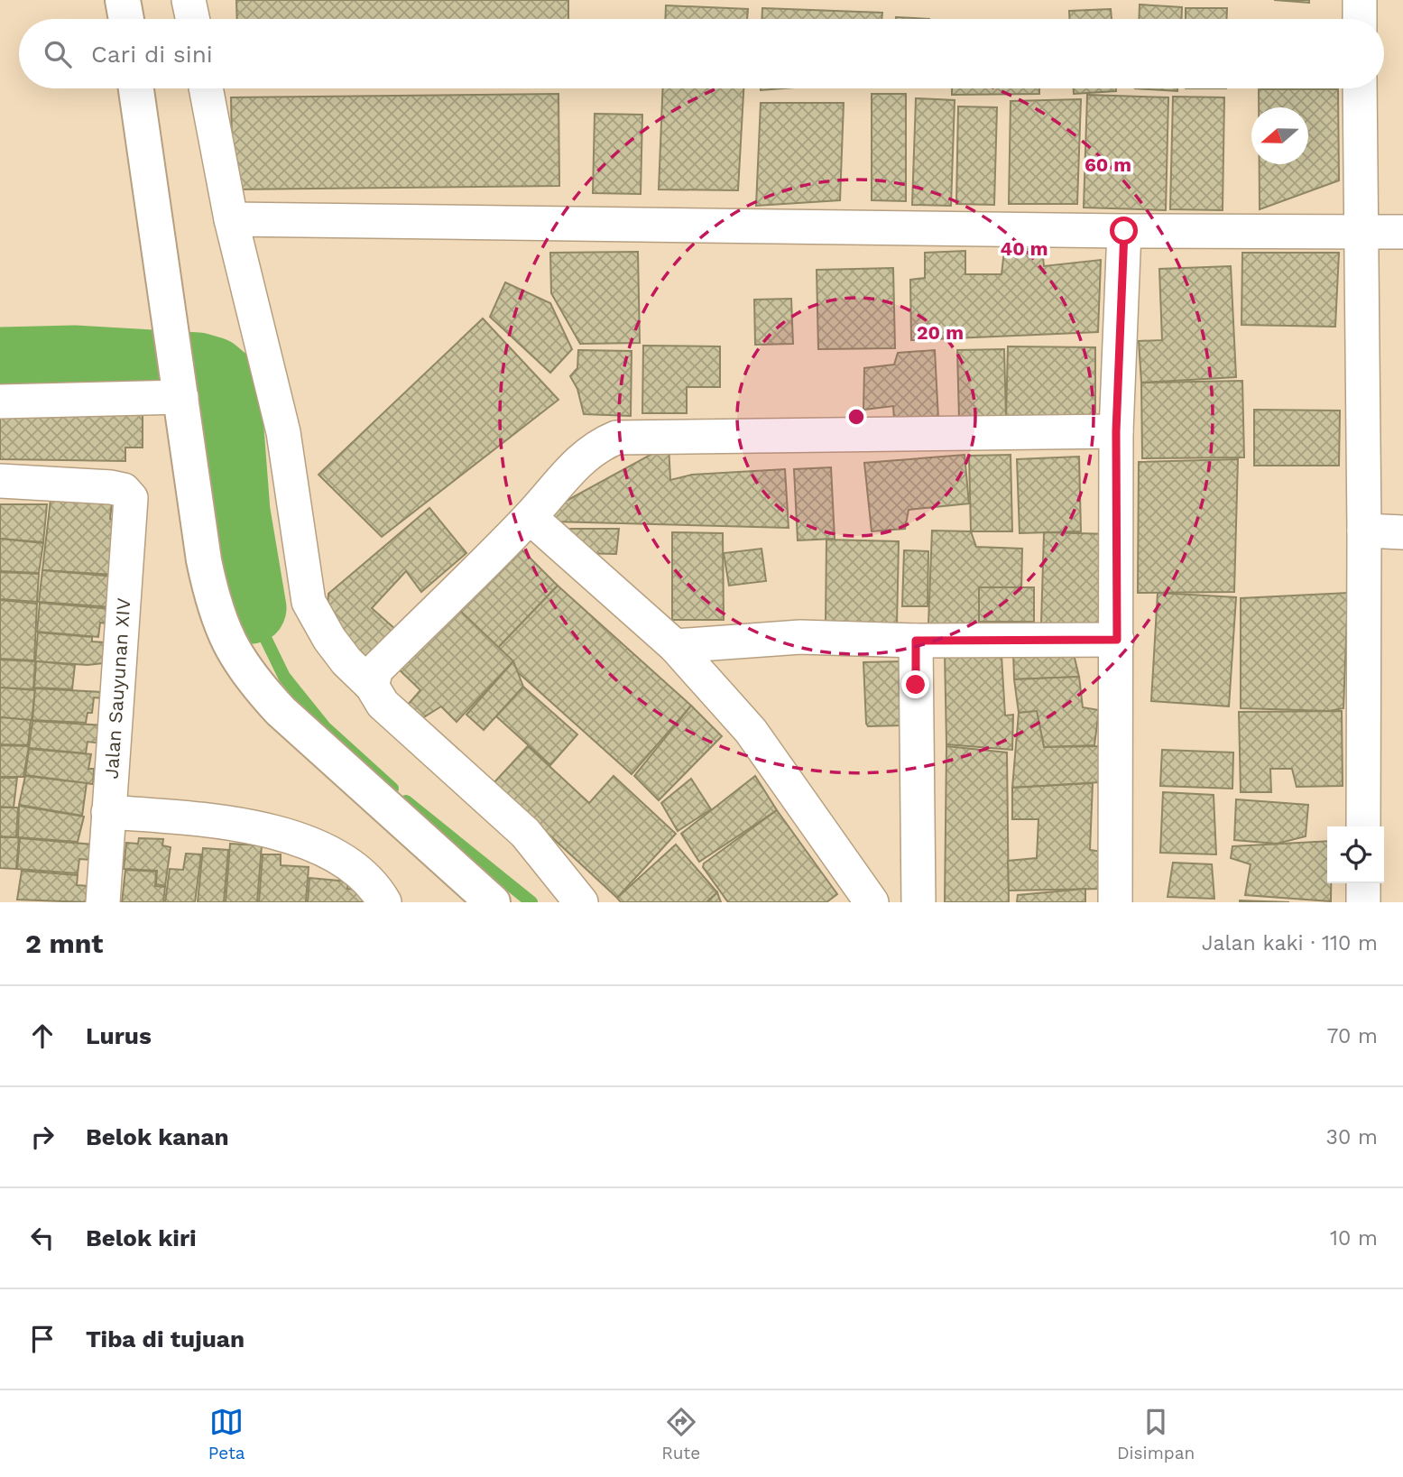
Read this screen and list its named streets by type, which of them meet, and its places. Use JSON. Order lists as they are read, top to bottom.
{
  "streets": {
    "street": ["Jalan Sauyunan XIV"]
  },
  "north": "left",
  "page": {
    "search": "Cari di sini",
    "heading": ["2 mnt", "Jalan kaki · 110 m"],
    "list": [
      ["Lurus", "70 m"],
      ["Belok kanan", "30 m"],
      ["Belok kiri", "10 m"],
      "Tiba di tujuan"
    ],
    "nav": ["Peta", "Rute", "Disimpan"]
  },
  "rings": ["60 m", "40 m", "20 m"]
}
